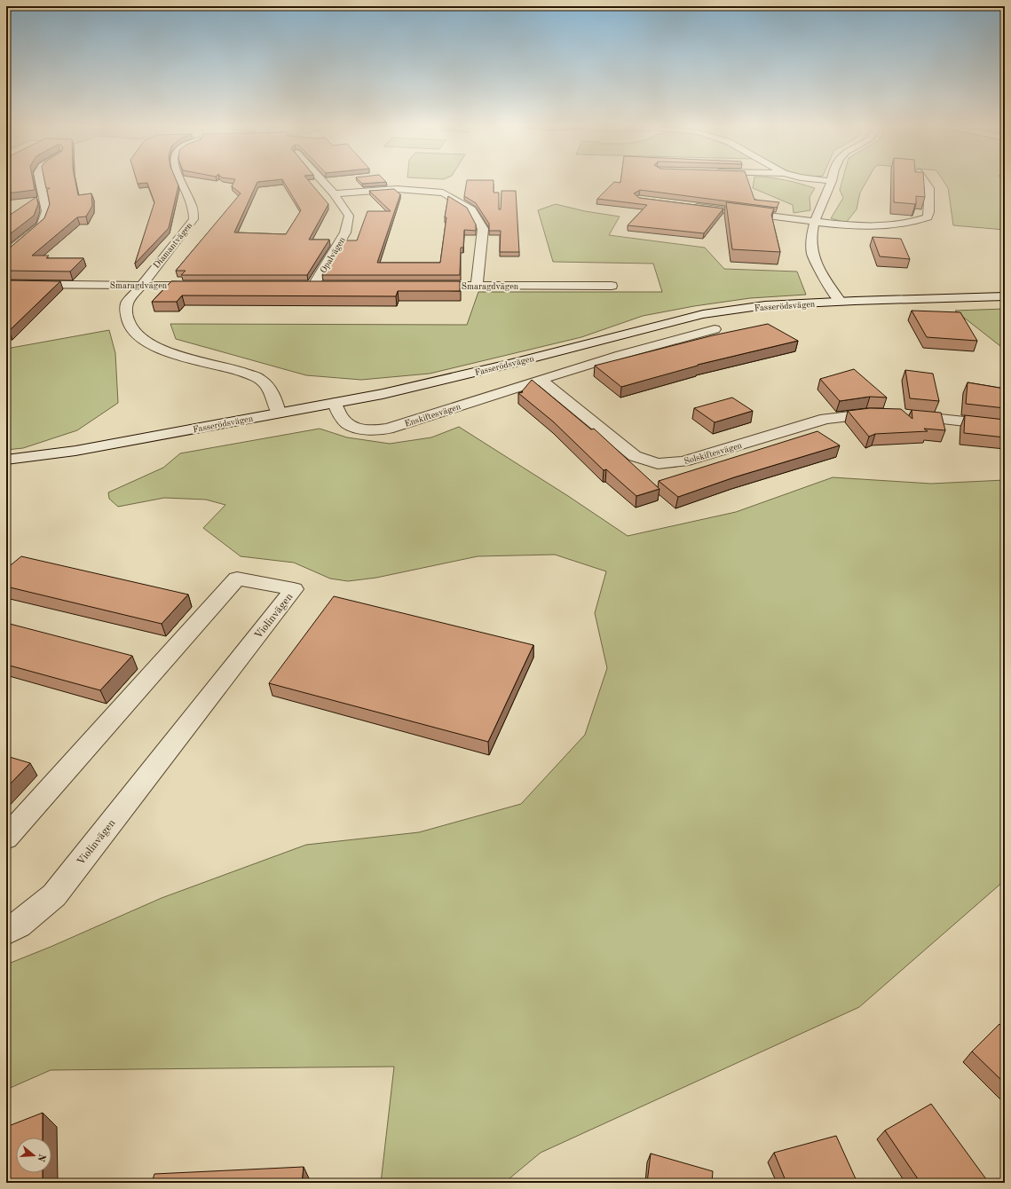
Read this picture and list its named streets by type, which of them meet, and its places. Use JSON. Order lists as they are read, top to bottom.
{
  "streets": {
    "street": [
      "Diamantvägen",
      "Opalvägen",
      "Smaragdvägen",
      "Fasserödsvägen",
      "Enskiftesvägen",
      "Solskiftesvägen",
      "Violinvägen"
    ]
  },
  "crossings": [
    ["Diamantvägen", "Smaragdvägen"],
    ["Diamantvägen", "Fasserödsvägen"],
    ["Fasserödsvägen", "Enskiftesvägen"],
    ["Enskiftesvägen", "Solskiftesvägen"]
  ],
  "north": "right"
}
